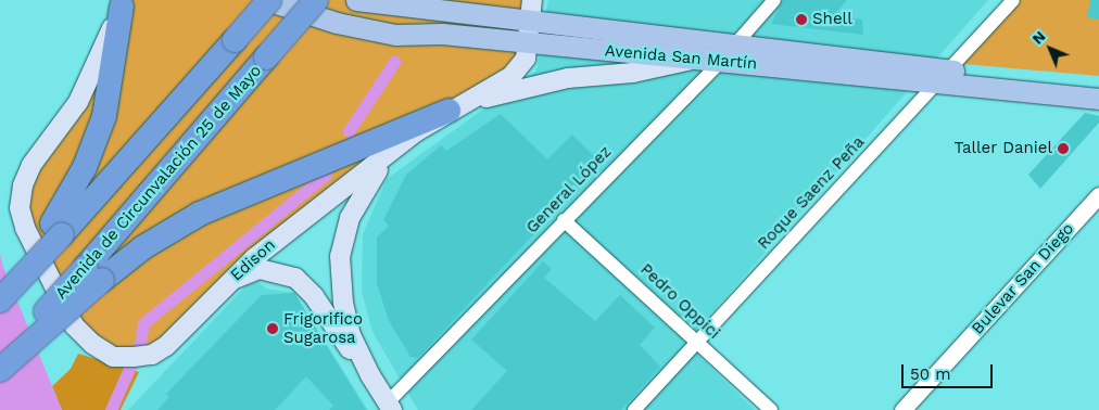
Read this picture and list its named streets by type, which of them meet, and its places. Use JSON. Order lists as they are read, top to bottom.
{
  "streets": {
    "highway": ["Avenida de Circunvalación 25 de Mayo"],
    "main road": ["Avenida San Martín", "Edison"],
    "street": [
      "General López",
      "Roque Saenz Peña",
      "Bulevar San Diego",
      "Pedro Oppici"
    ]
  },
  "crossings": [
    ["Avenida San Martín", "General López"],
    ["Avenida San Martín", "Roque Saenz Peña"],
    ["General López", "Pedro Oppici"],
    ["Roque Saenz Peña", "Pedro Oppici"]
  ],
  "places": ["Shell", "Taller Daniel", "Frigorifico Sugarosa"],
  "scale_bar": "50 m",
  "north": "top left"
}
